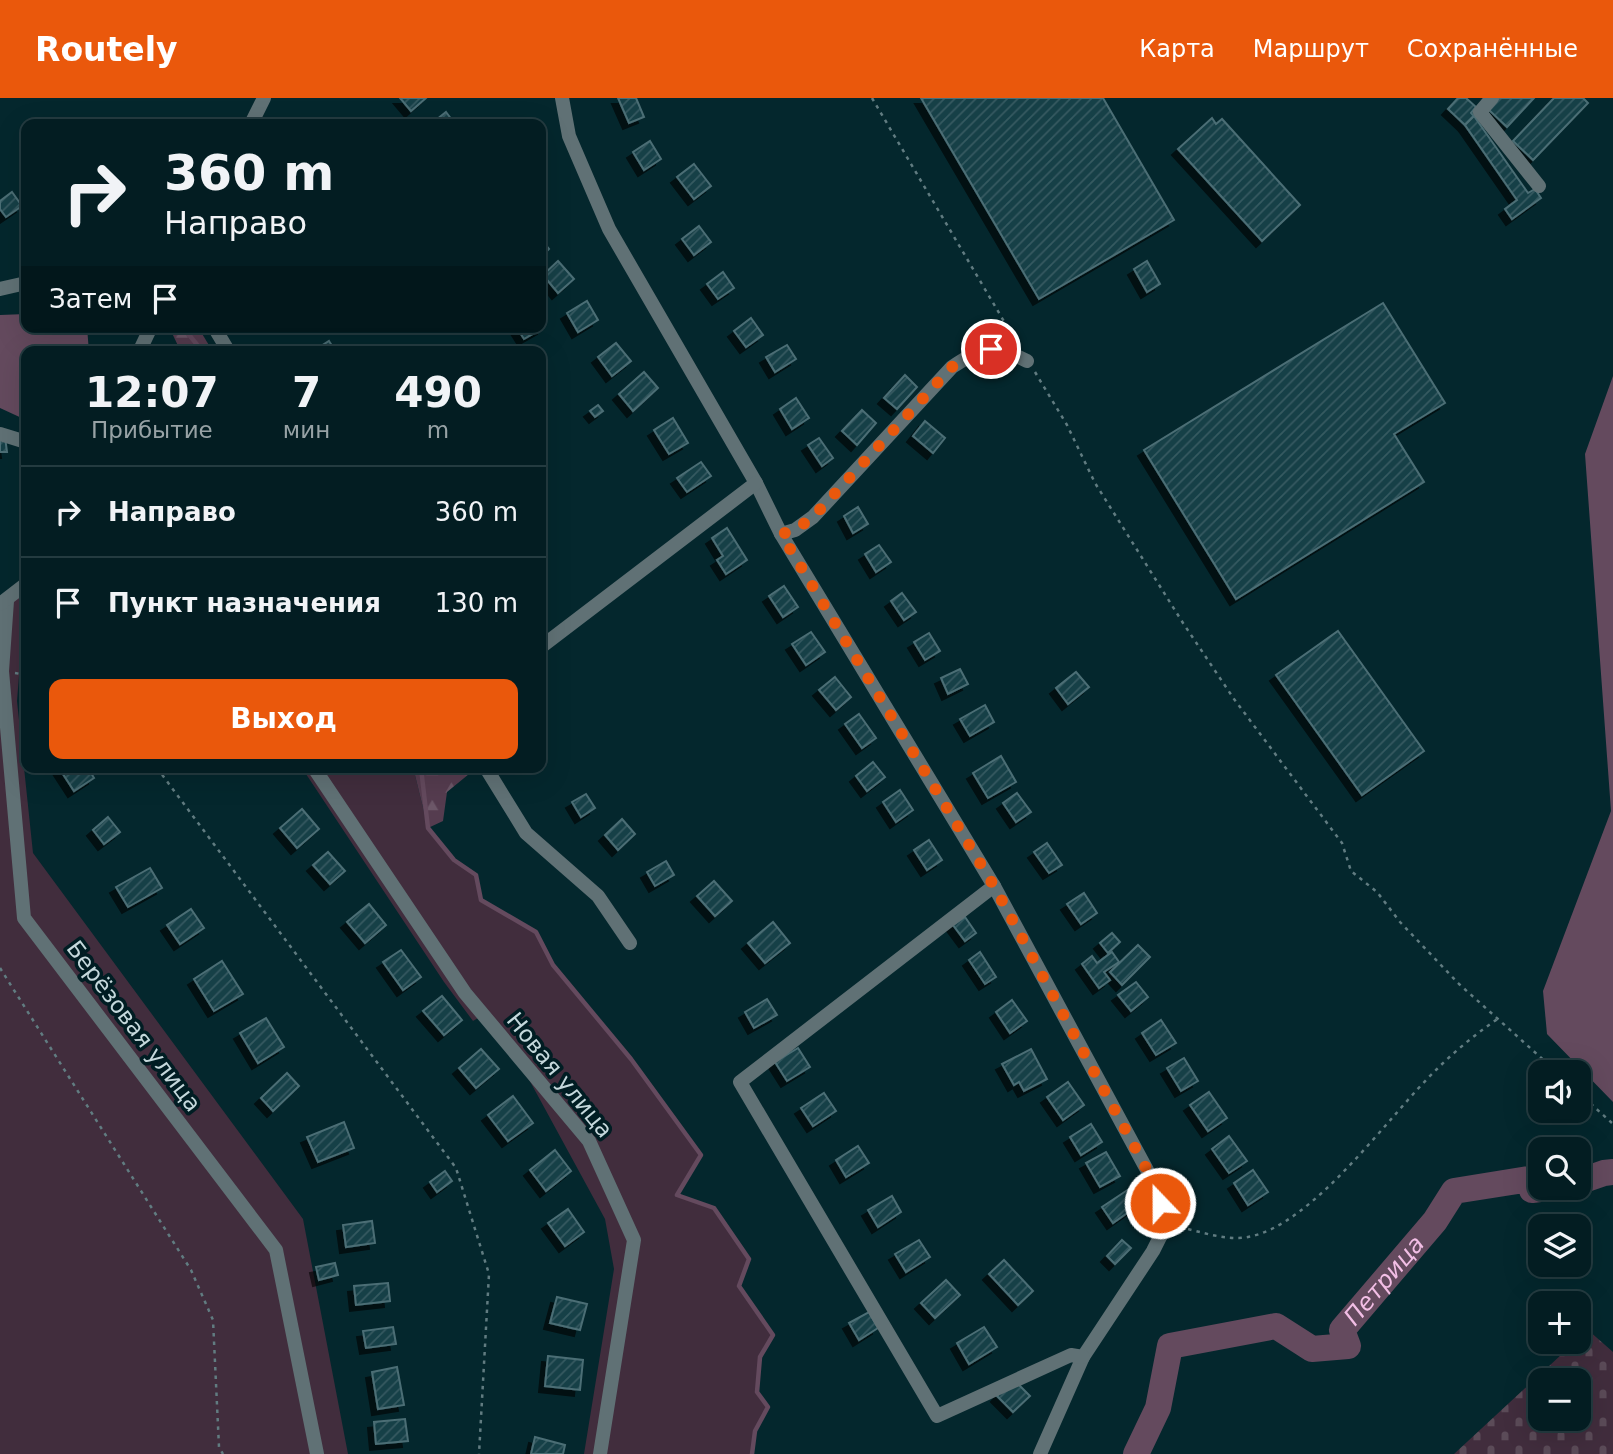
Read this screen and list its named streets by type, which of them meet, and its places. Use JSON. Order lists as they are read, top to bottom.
{
  "streets": {
    "street": ["Берёзовая улица", "Новая улица"]
  },
  "water": ["Петрица"],
  "page": {
    "header": "Routely",
    "nav": ["Карта", "Маршрут", "Сохранённые"],
    "turn": ["360 m", "Направо"],
    "then": "Затем",
    "eta": [
      "12:07",
      "Прибытие",
      "7",
      "мин",
      "490",
      "m"
    ],
    "list": [
      {
        "name": "Направо",
        "value": "360 m"
      },
      {
        "name": "Пункт назначения",
        "value": "130 m"
      }
    ],
    "buttons": "Выход",
    "map_buttons": ["+", "−"]
  }
}
